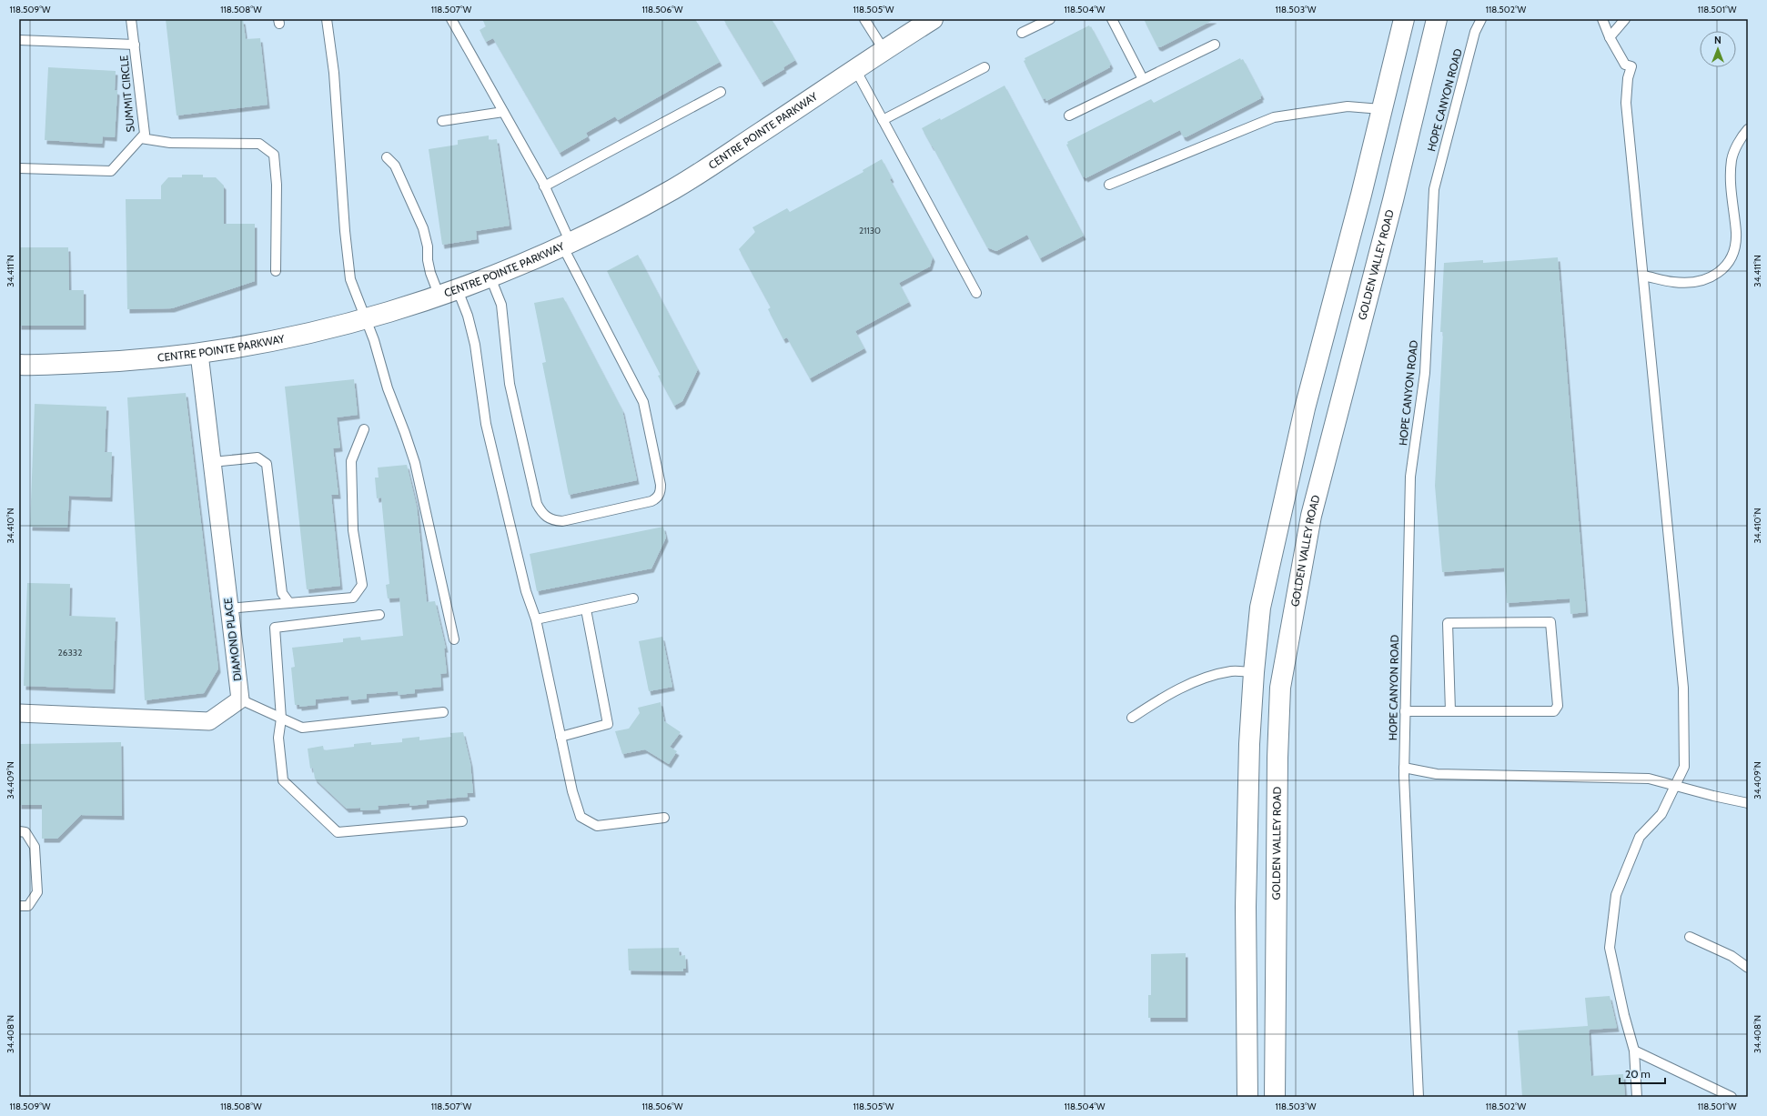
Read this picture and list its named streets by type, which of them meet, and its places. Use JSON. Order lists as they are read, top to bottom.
{
  "streets": {
    "main road": ["CENTRE POINTE PARKWAY", "GOLDEN VALLEY ROAD"],
    "street": ["DIAMOND PLACE"],
    "lane": ["SUMMIT CIRCLE", "HOPE CANYON ROAD"]
  },
  "crossings": [
    ["CENTRE POINTE PARKWAY", "DIAMOND PLACE"]
  ],
  "house_numbers": ["21130", "26332"],
  "scale_bar": "20 m",
  "north": "top",
  "coordinates": [
    "118.509°W",
    "118.508°W",
    "118.507°W",
    "118.506°W",
    "118.505°W",
    "118.504°W",
    "118.503°W",
    "118.502°W",
    "118.501°W",
    "34.411°N",
    "34.410°N",
    "34.409°N",
    "34.408°N"
  ]
}
